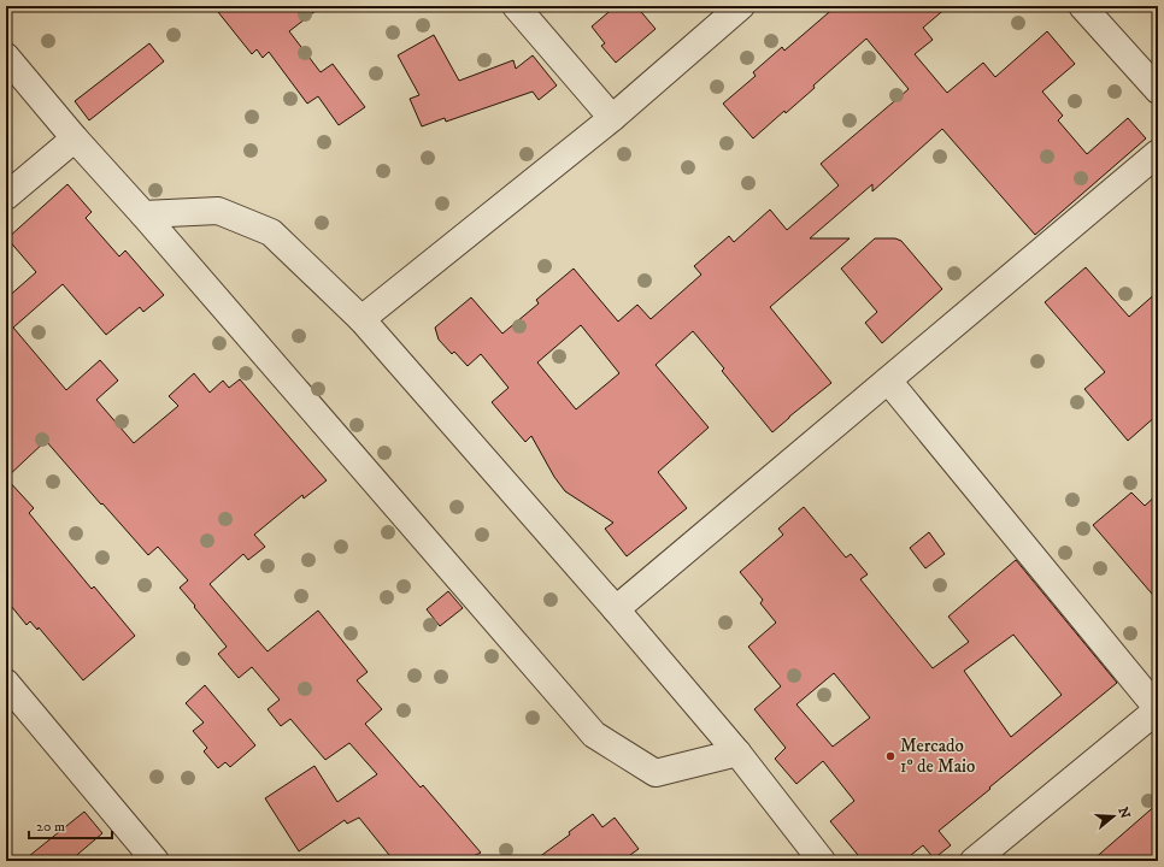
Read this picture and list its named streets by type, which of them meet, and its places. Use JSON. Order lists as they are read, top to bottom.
{
  "places": ["Mercado 1º de Maio"],
  "scale_bar": "20 m",
  "north": "right"
}
